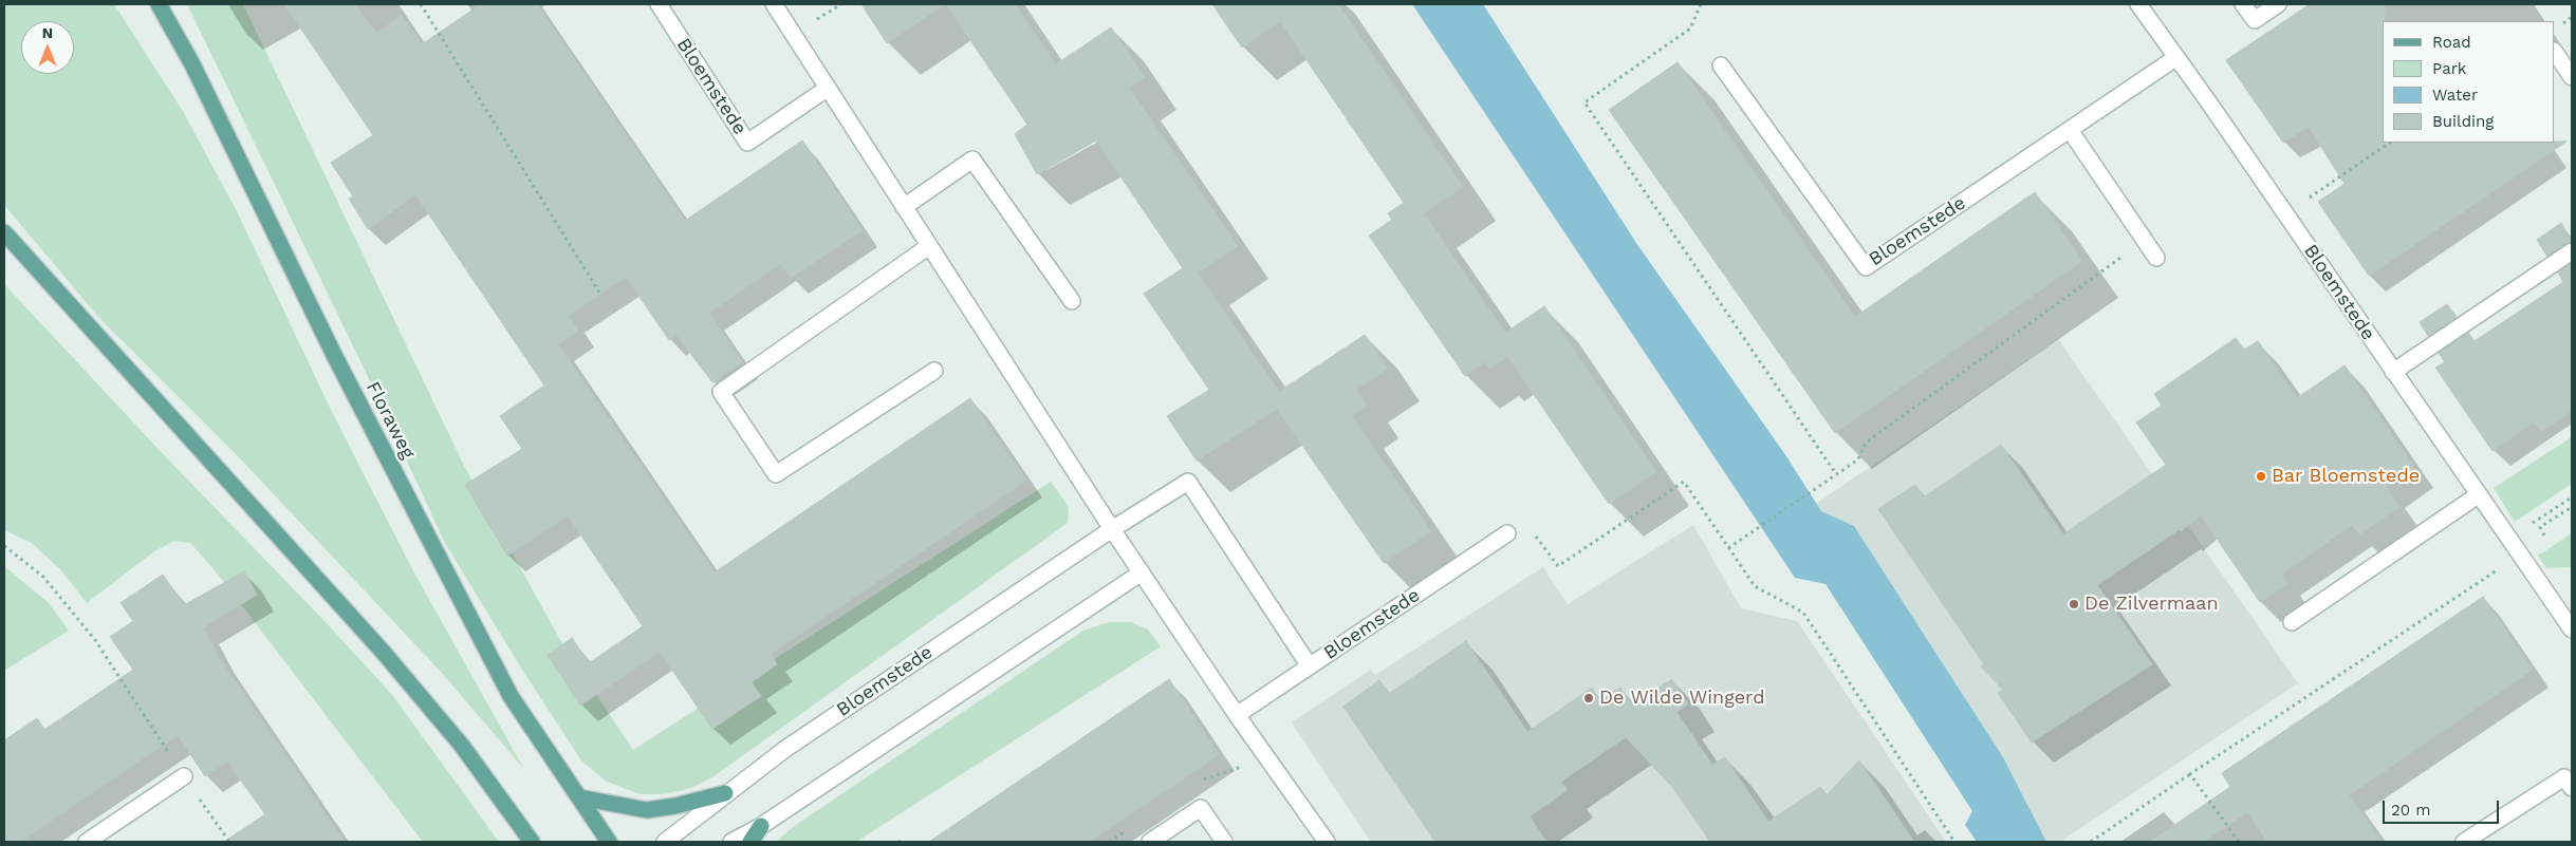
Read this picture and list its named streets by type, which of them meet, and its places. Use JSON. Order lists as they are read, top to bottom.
{
  "streets": {
    "main road": ["Floraweg"],
    "street": ["Bloemstede"]
  },
  "places": ["Bar Bloemstede", "De Zilvermaan", "De Wilde Wingerd"],
  "legend": [
    "Road",
    "Park",
    "Water",
    "Building"
  ],
  "scale_bar": "20 m",
  "north": "top"
}
